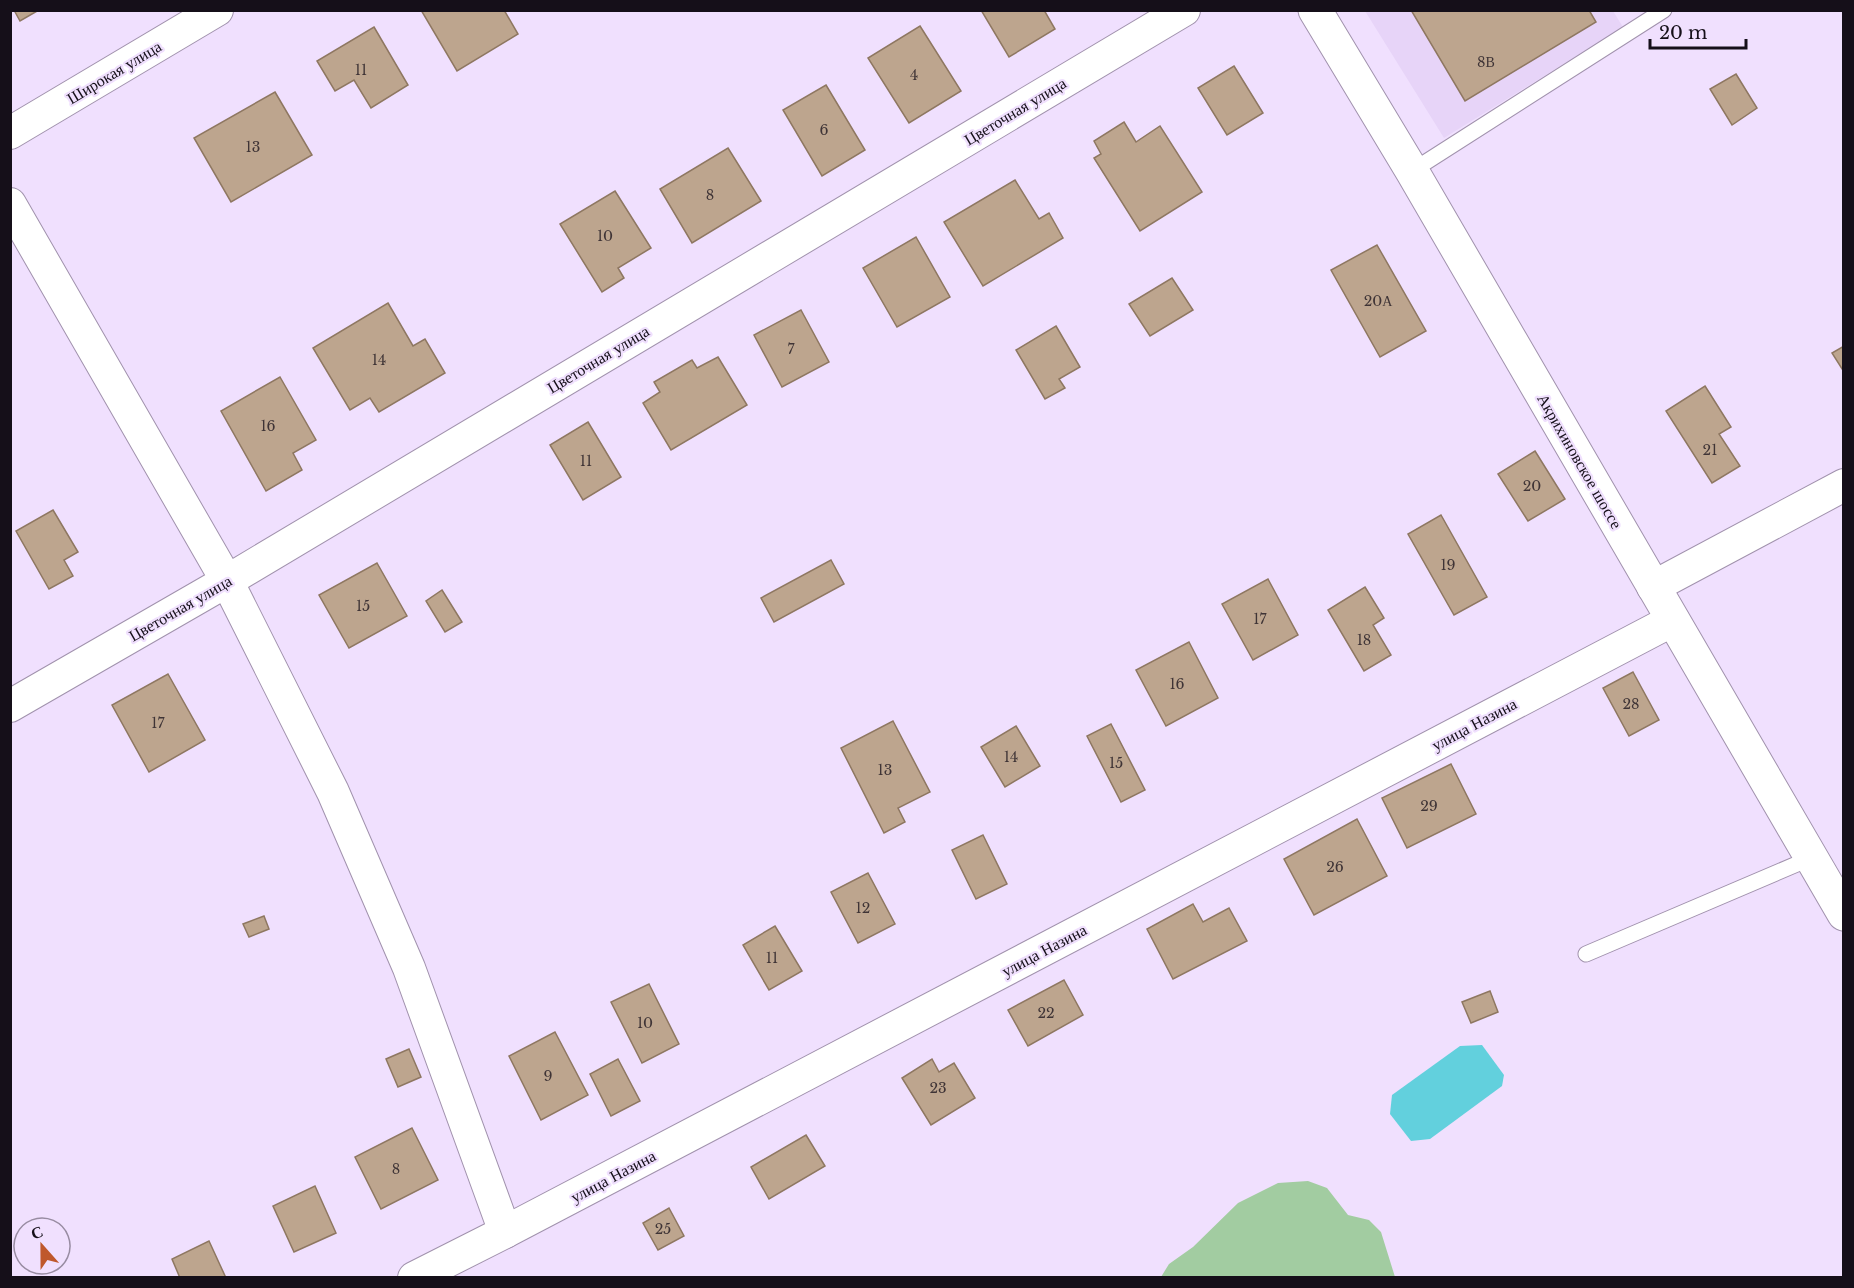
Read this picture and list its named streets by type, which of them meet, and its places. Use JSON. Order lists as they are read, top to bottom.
{
  "streets": {
    "main road": ["Акрихиновское шоссе"],
    "street": ["Широкая улица", "Цветочная улица", "улица Назина"]
  },
  "crossings": [
    ["Акрихиновское шоссе", "улица Назина"]
  ],
  "house_numbers": [
    "8В",
    "11",
    "4",
    "6",
    "13",
    "8",
    "10",
    "20А",
    "7",
    "14",
    "16",
    "21",
    "11",
    "20",
    "19",
    "15",
    "17",
    "18",
    "16",
    "28",
    "17",
    "14",
    "15",
    "13",
    "29",
    "26",
    "12",
    "11",
    "22",
    "10",
    "9",
    "23",
    "8",
    "25"
  ],
  "scale_bar": "20 m",
  "north": "top"
}
